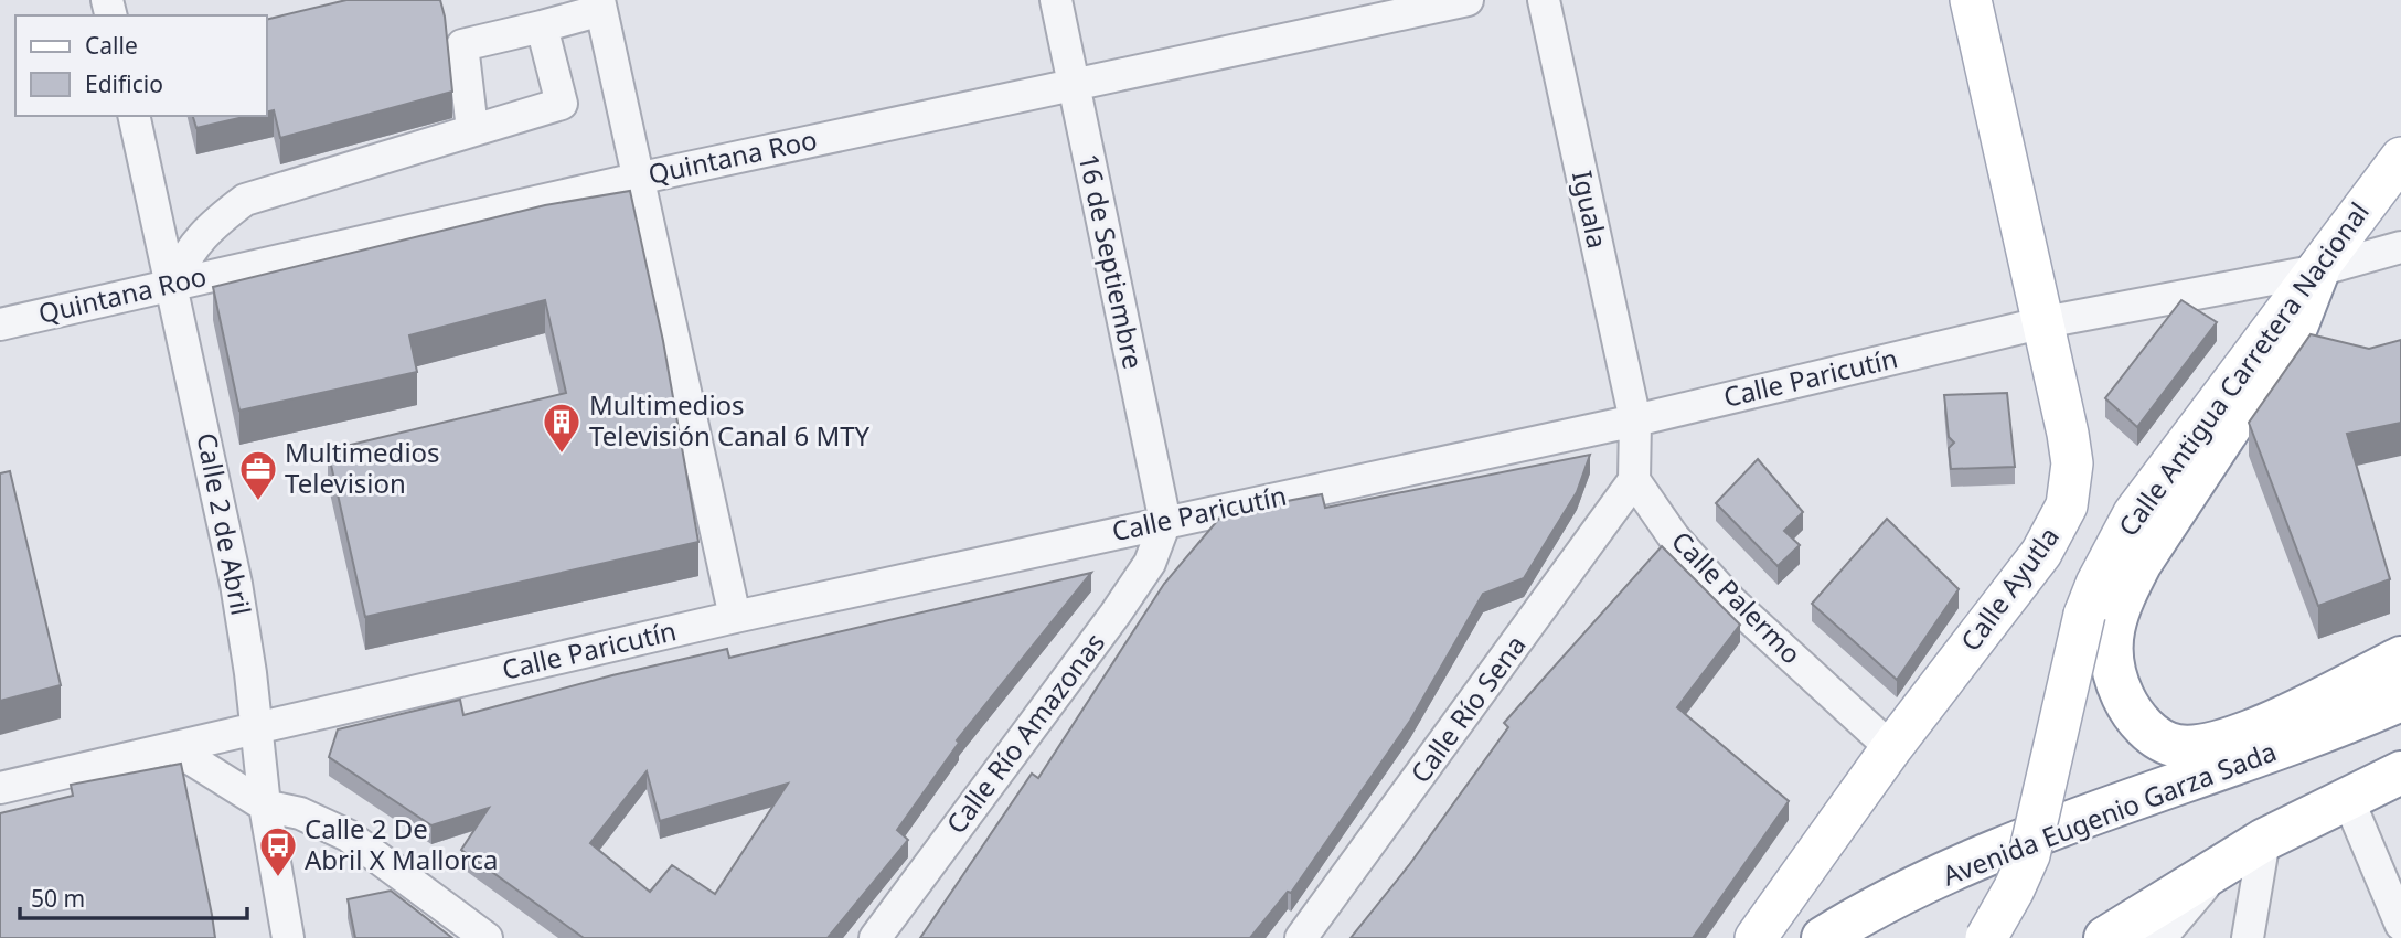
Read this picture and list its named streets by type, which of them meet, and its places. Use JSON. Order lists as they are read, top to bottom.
{
  "streets": {
    "highway": ["Avenida Eugenio Garza Sada"],
    "main road": ["Calle Antigua Carretera Nacional", "Calle Ayutla"],
    "street": [
      "Quintana Roo",
      "Iguala",
      "16 de Septiembre",
      "Calle Paricutín",
      "Calle 2 de Abril",
      "Calle Palermo",
      "Calle Río Sena",
      "Calle Río Amazonas"
    ]
  },
  "crossings": [
    ["Quintana Roo", "16 de Septiembre"],
    ["Quintana Roo", "Calle 2 de Abril"],
    ["Iguala", "Calle Paricutín"],
    ["16 de Septiembre", "Calle Paricutín"],
    ["16 de Septiembre", "Calle Río Amazonas"],
    ["Calle Antigua Carretera Nacional", "Calle Paricutín"],
    ["Calle Paricutín", "Calle 2 de Abril"],
    ["Calle Paricutín", "Calle Ayutla"],
    ["Calle Paricutín", "Calle Río Amazonas"],
    ["Calle Ayutla", "Calle Palermo"],
    ["Calle Palermo", "Calle Río Sena"]
  ],
  "places": {
    "building": ["Multimedios Televisión Canal 6 MTY"],
    "office": ["Multimedios Television"],
    "bus stop": ["Calle 2 De Abril X Mallorca"]
  },
  "legend": ["Calle", "Edificio"],
  "scale_bar": "50 m"
}
